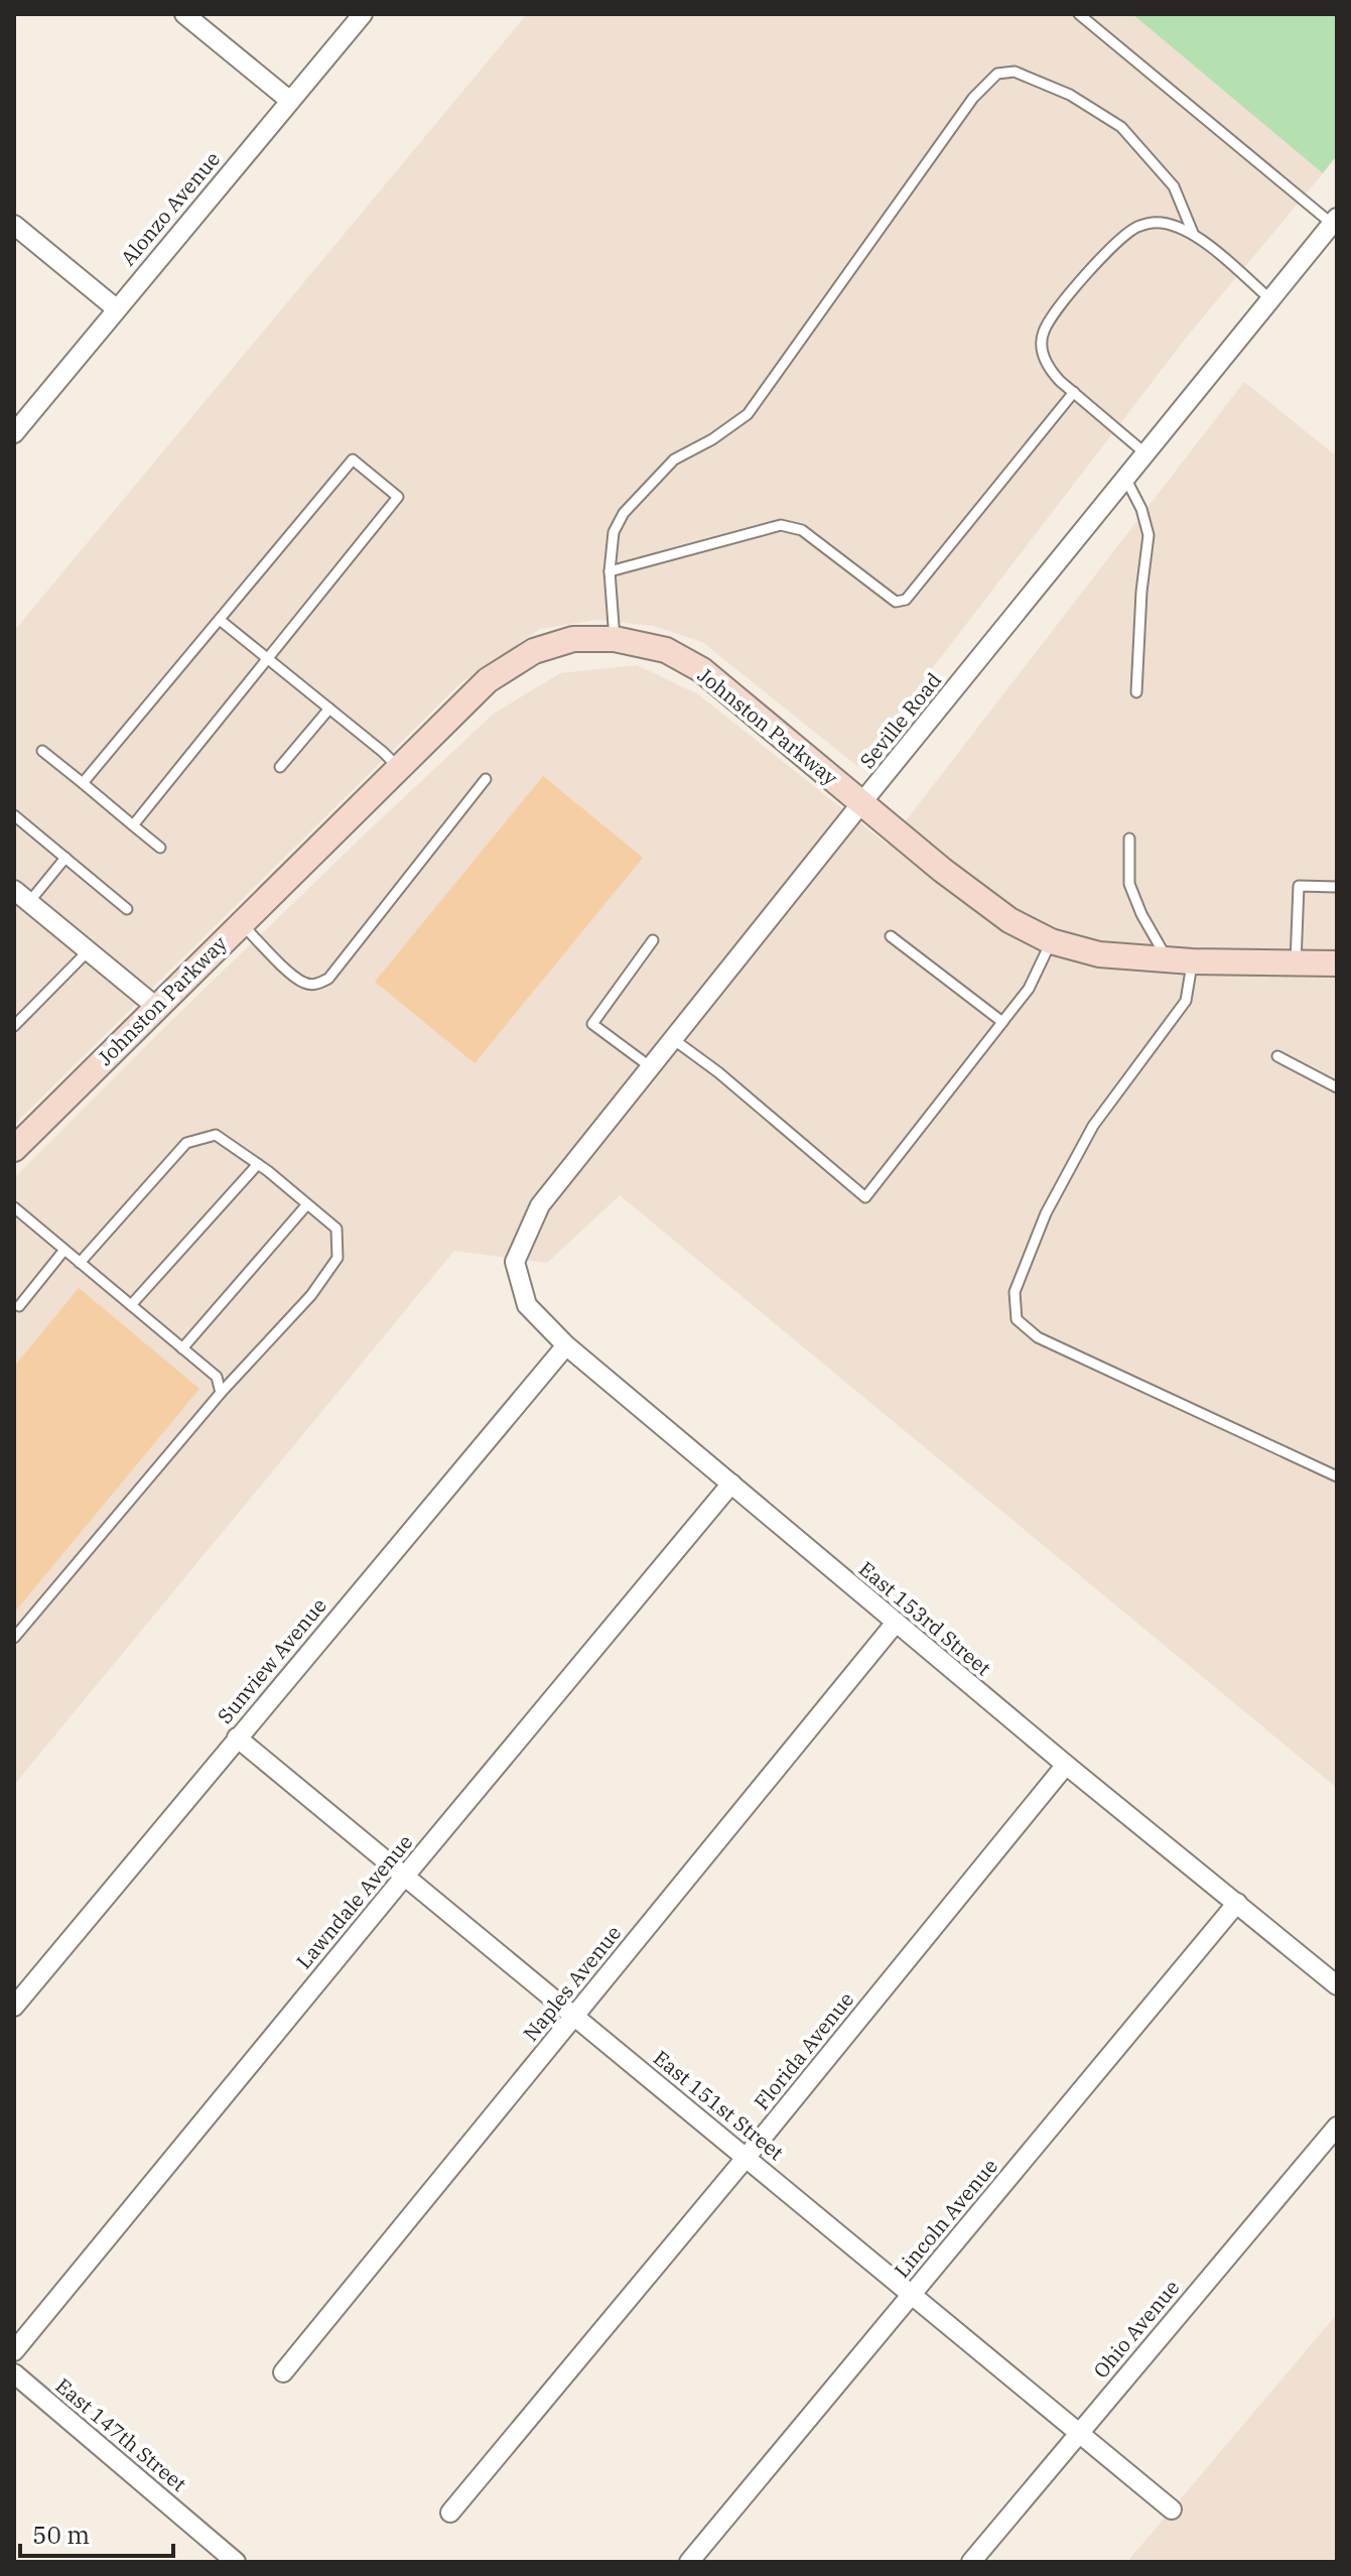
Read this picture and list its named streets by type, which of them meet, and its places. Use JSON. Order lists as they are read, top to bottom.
{
  "streets": {
    "street": [
      "Alonzo Avenue",
      "Seville Road",
      "Johnston Parkway",
      "East 153rd Street",
      "Sunview Avenue",
      "Lawndale Avenue",
      "Naples Avenue",
      "Florida Avenue",
      "East 151st Street",
      "Lincoln Avenue",
      "Ohio Avenue",
      "East 147th Street"
    ]
  },
  "crossings": [
    ["Seville Road", "Johnston Parkway"],
    ["Seville Road", "East 153rd Street"],
    ["East 153rd Street", "Sunview Avenue"],
    ["East 153rd Street", "Lawndale Avenue"],
    ["East 153rd Street", "Naples Avenue"],
    ["East 153rd Street", "Florida Avenue"],
    ["East 153rd Street", "Lincoln Avenue"],
    ["Sunview Avenue", "East 151st Street"],
    ["Lawndale Avenue", "East 151st Street"],
    ["Naples Avenue", "East 151st Street"],
    ["Florida Avenue", "East 151st Street"],
    ["East 151st Street", "Lincoln Avenue"],
    ["East 151st Street", "Ohio Avenue"]
  ],
  "scale_bar": "50 m"
}
